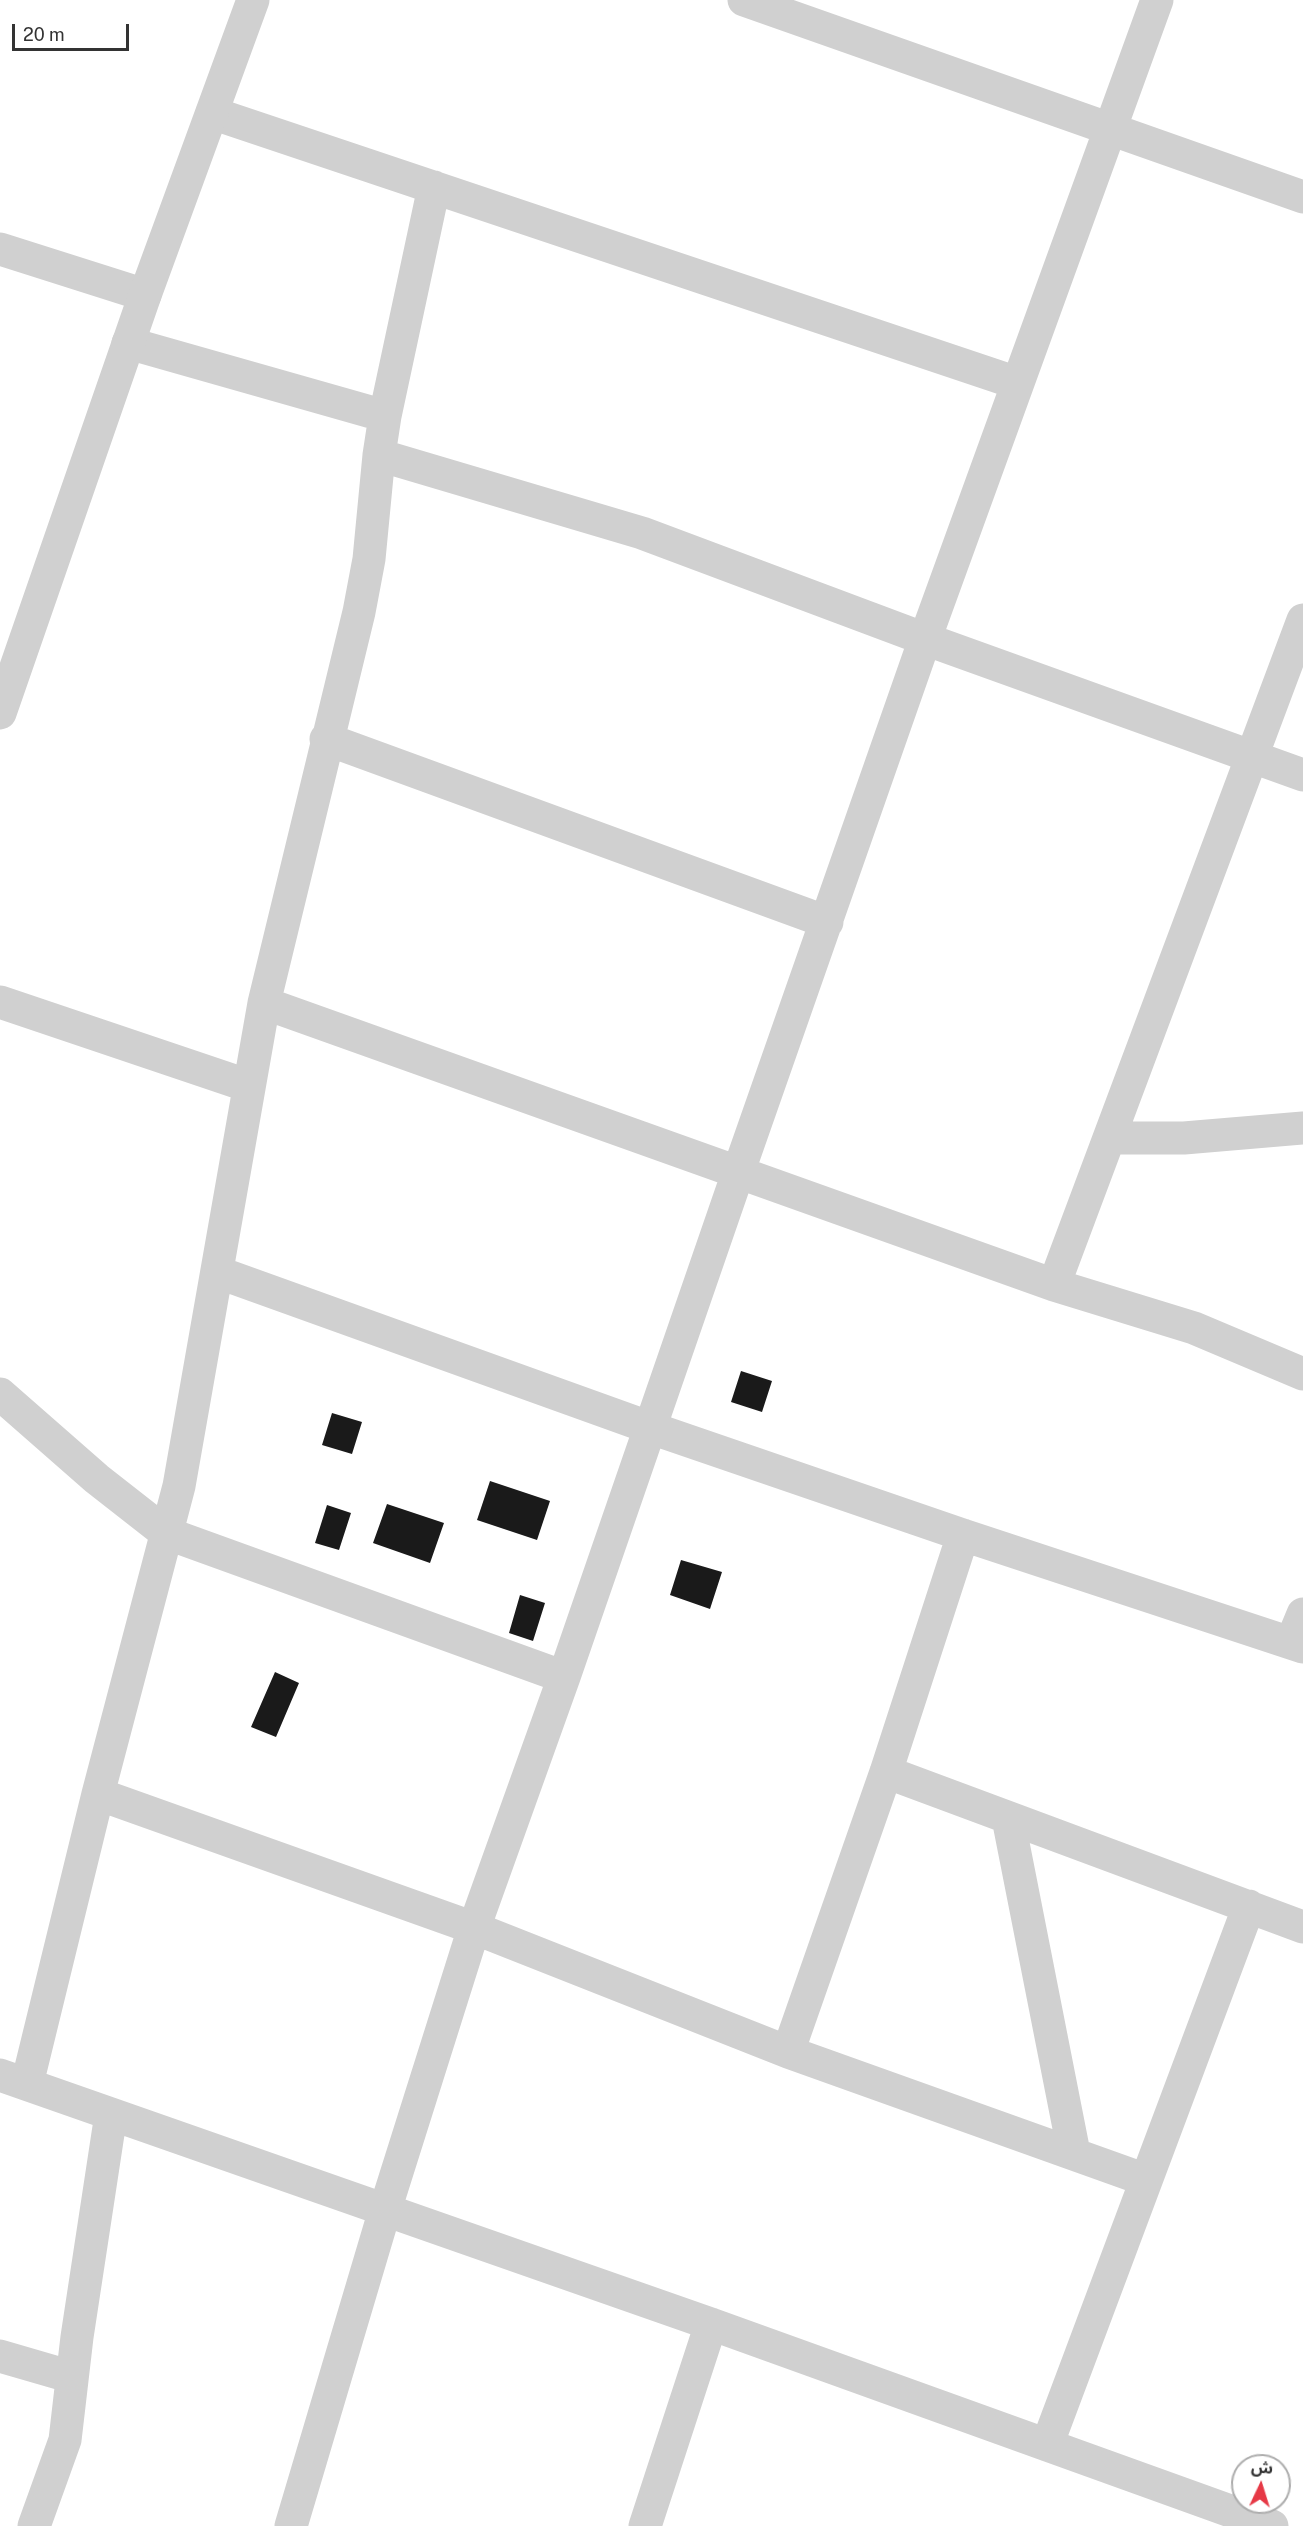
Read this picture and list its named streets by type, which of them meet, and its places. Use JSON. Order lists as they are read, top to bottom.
{
  "scale_bar": "20 m",
  "north": "top"
}
